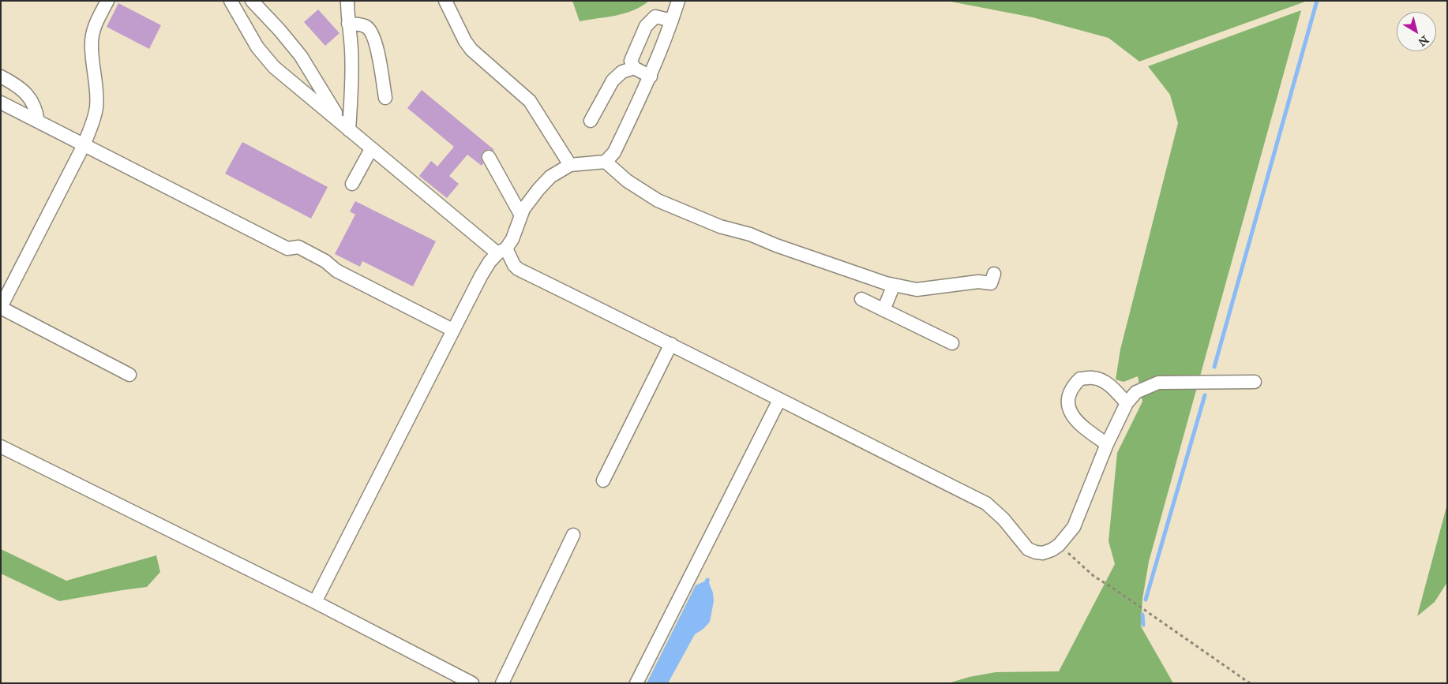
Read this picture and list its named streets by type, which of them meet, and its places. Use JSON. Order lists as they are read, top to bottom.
{
  "north": "bottom right"
}
